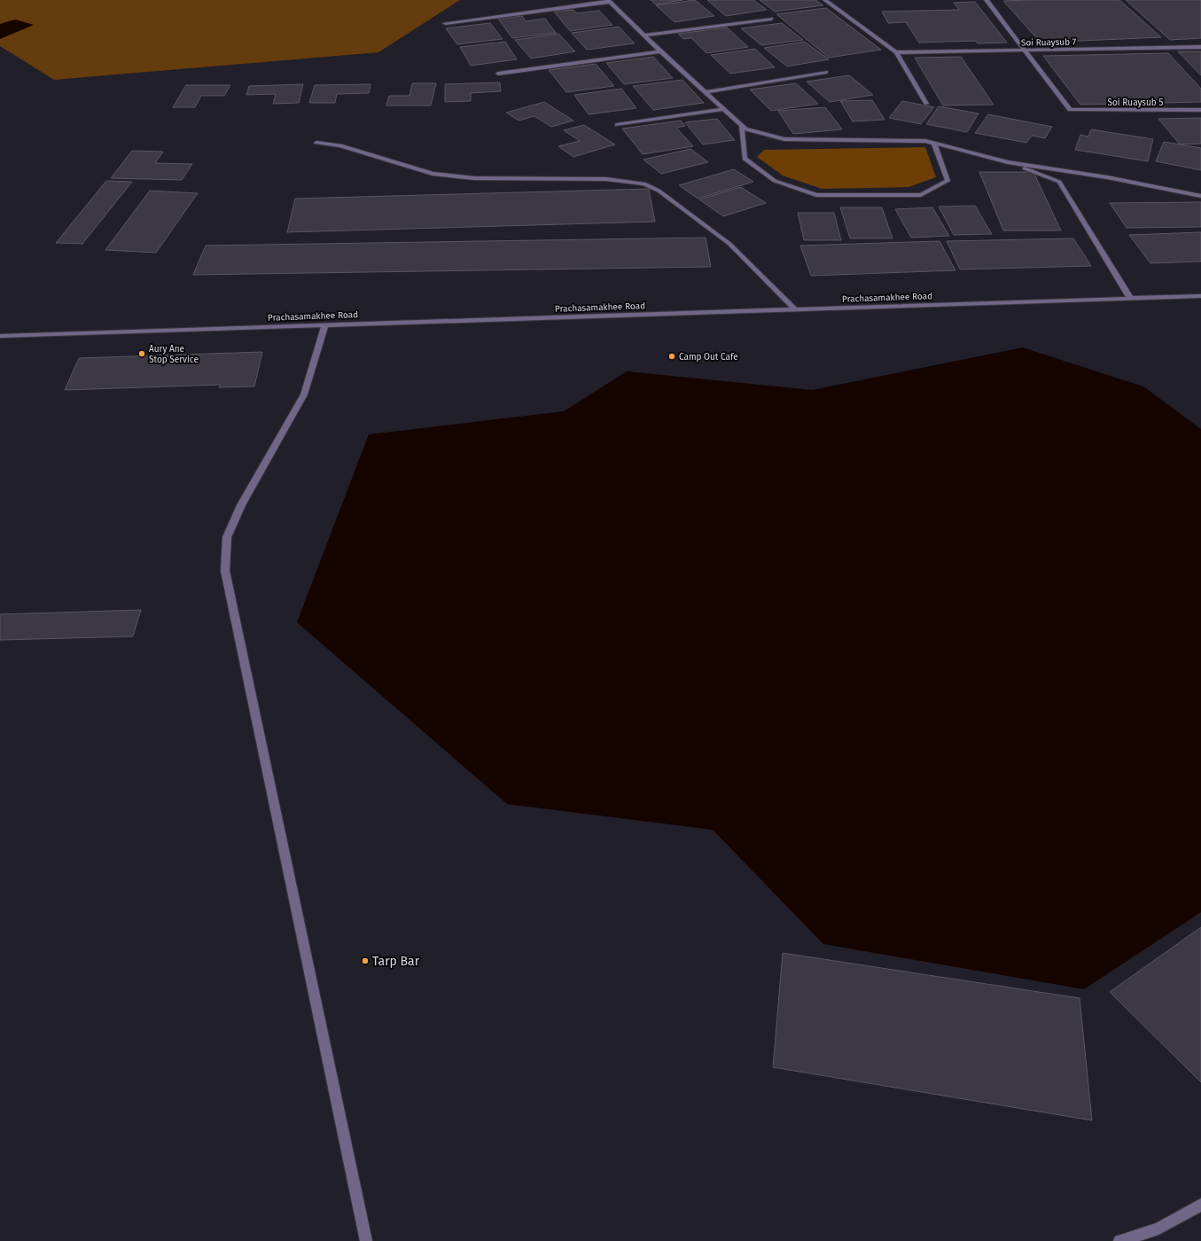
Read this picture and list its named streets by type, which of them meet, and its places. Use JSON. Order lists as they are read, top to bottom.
{
  "streets": {
    "street": ["Soi Ruaysub 7", "Soi Ruaysub 5", "Prachasamakhee Road"]
  },
  "crossings": [
    ["Soi Ruaysub 7", "Soi Ruaysub 5"]
  ],
  "places": ["Aury Ane Stop Service", "Camp Out Cafe", "Tarp Bar"]
}
